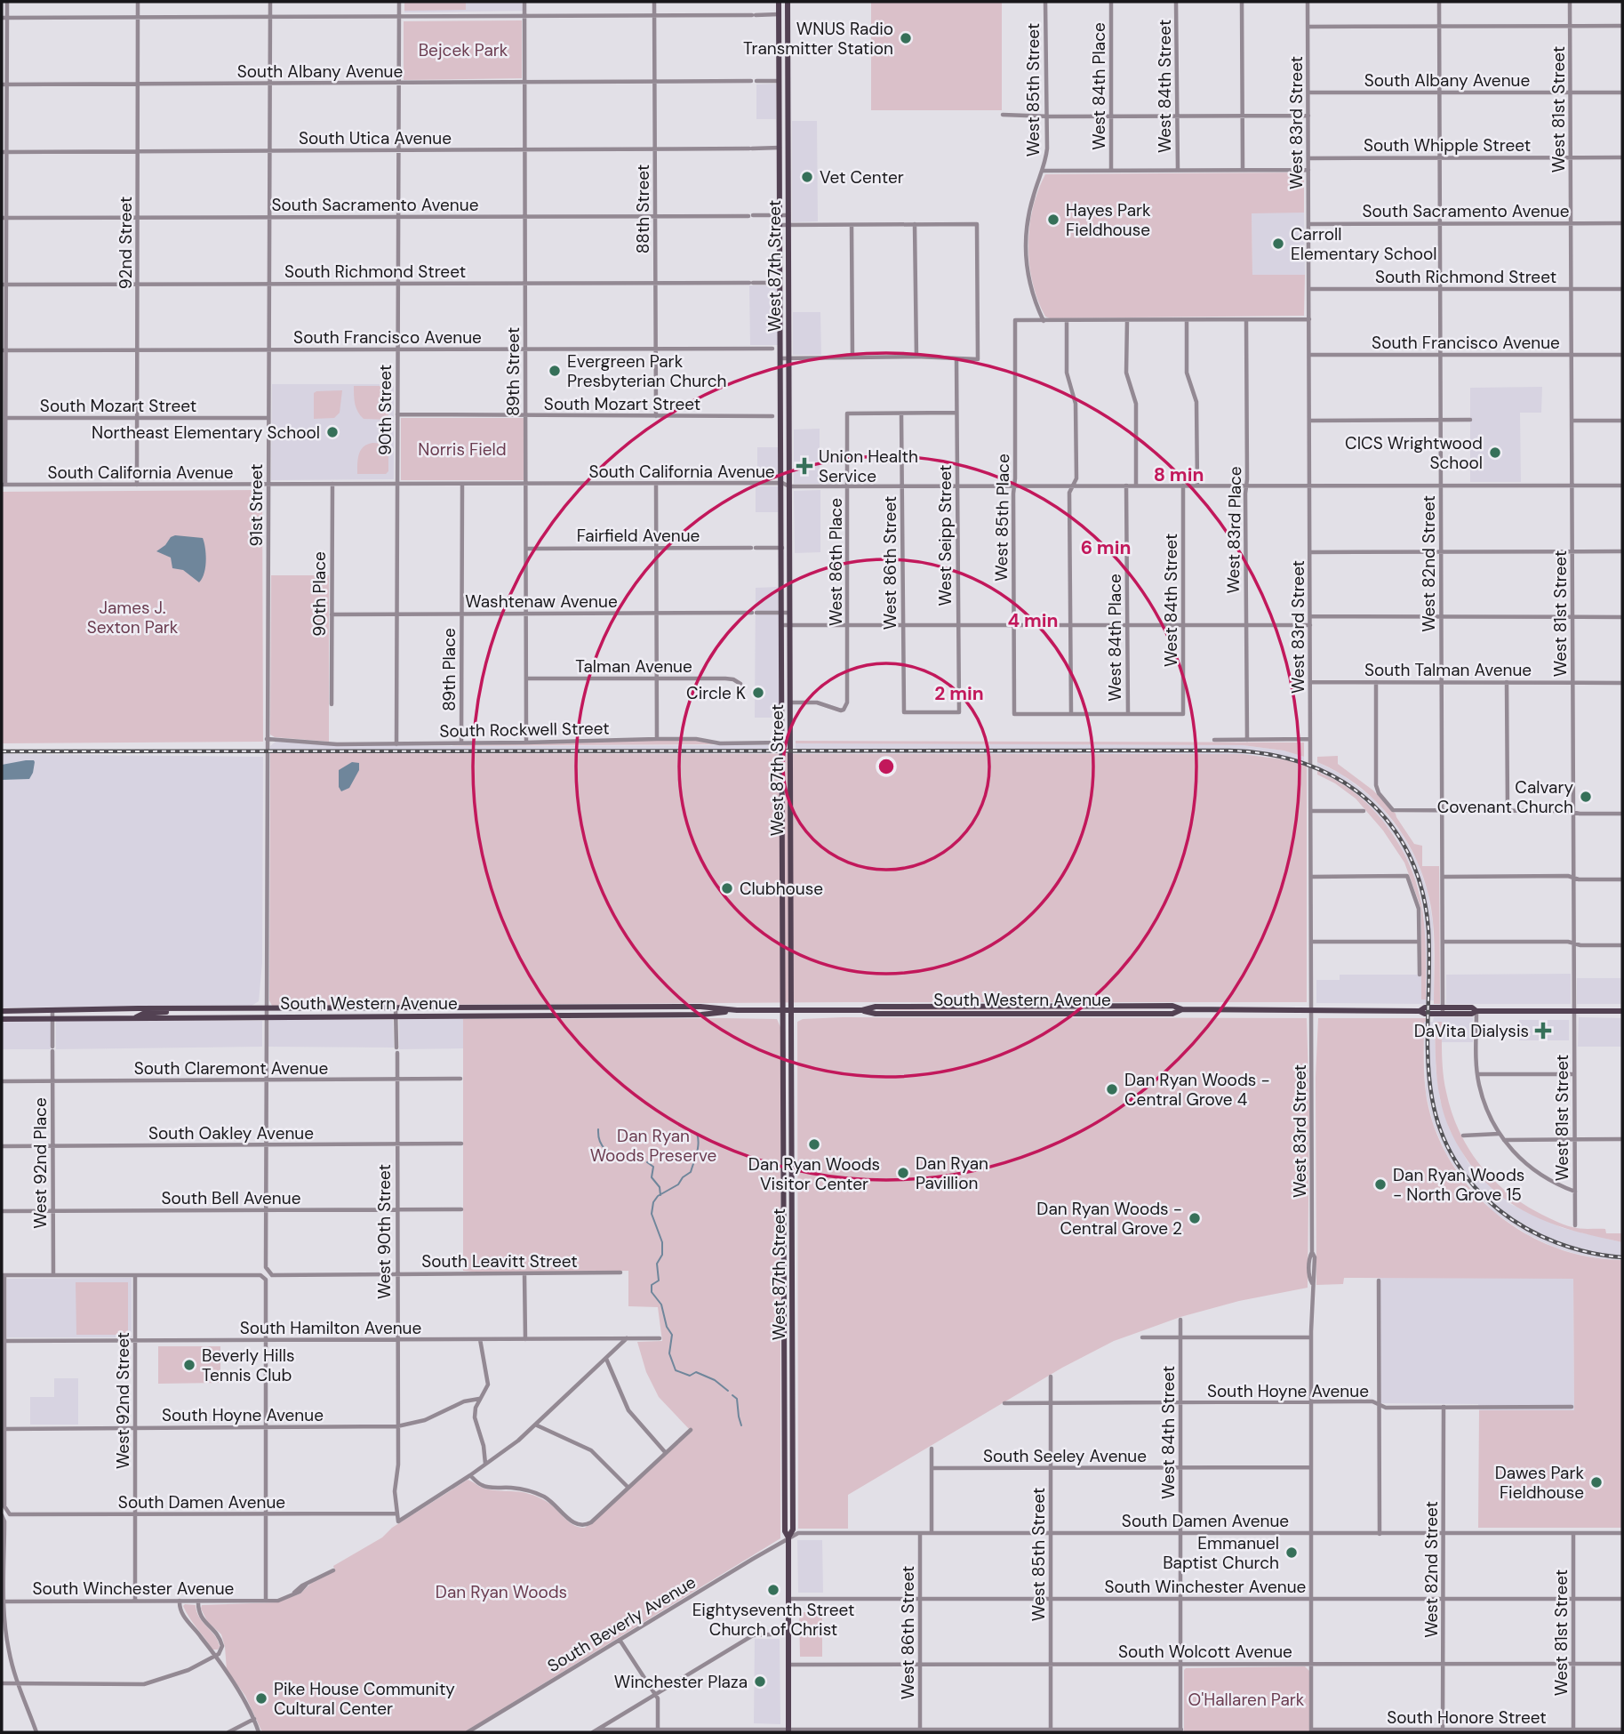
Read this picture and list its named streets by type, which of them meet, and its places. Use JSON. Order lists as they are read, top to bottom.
{
  "streets": {
    "main road": ["West 87th Street", "South Western Avenue"],
    "street": [
      "South Albany Avenue",
      "West 84th Place",
      "West 84th Street",
      "West 85th Street",
      "West 81st Street",
      "West 83rd Street",
      "South Utica Avenue",
      "South Whipple Street",
      "South Sacramento Avenue",
      "88th Street",
      "92nd Street",
      "South Richmond Street",
      "South Francisco Avenue",
      "89th Street",
      "South Mozart Street",
      "90th Street",
      "South California Avenue",
      "91st Street",
      "West 85th Place",
      "West 83rd Place",
      "Fairfield Avenue",
      "West Seipp Street",
      "West 86th Place",
      "West 86th Street",
      "West 82nd Street",
      "90th Place",
      "Washtenaw Avenue",
      "Talman Avenue",
      "89th Place",
      "South Talman Avenue",
      "South Rockwell Street",
      "South Claremont Avenue",
      "South Oakley Avenue",
      "West 92nd Place",
      "South Bell Avenue",
      "West 90th Street",
      "South Leavitt Street",
      "South Hamilton Avenue",
      "South Hoyne Avenue",
      "West 92nd Street",
      "South Seeley Avenue",
      "South Damen Avenue",
      "South Winchester Avenue",
      "South Beverly Avenue",
      "South Wolcott Avenue",
      "South Honore Street"
    ]
  },
  "crossings": [
    ["South Albany Avenue", "West 81st Street"],
    ["South Albany Avenue", "West 83rd Street"],
    ["South Albany Avenue", "88th Street"],
    ["South Albany Avenue", "92nd Street"],
    ["South Albany Avenue", "West 87th Street"],
    ["South Albany Avenue", "89th Street"],
    ["South Albany Avenue", "90th Street"],
    ["South Albany Avenue", "91st Street"],
    ["South Albany Avenue", "West 82nd Street"],
    ["West 84th Place", "West 84th Street"],
    ["West 84th Place", "South California Avenue"],
    ["West 84th Street", "South California Avenue"],
    ["West 84th Street", "South Hoyne Avenue"],
    ["West 84th Street", "South Seeley Avenue"],
    ["West 84th Street", "South Damen Avenue"],
    ["West 84th Street", "South Winchester Avenue"],
    ["West 84th Street", "South Wolcott Avenue"],
    ["West 85th Street", "West 85th Place"],
    ["West 85th Street", "South Hoyne Avenue"],
    ["West 85th Street", "South Seeley Avenue"],
    ["West 85th Street", "South Damen Avenue"],
    ["West 85th Street", "South Winchester Avenue"],
    ["West 85th Street", "South Wolcott Avenue"],
    ["West 81st Street", "South Whipple Street"],
    ["West 81st Street", "South Sacramento Avenue"],
    ["West 81st Street", "South Richmond Street"],
    ["West 81st Street", "South Francisco Avenue"],
    ["West 81st Street", "South California Avenue"],
    ["West 81st Street", "South Talman Avenue"],
    ["West 81st Street", "South Western Avenue"],
    ["West 81st Street", "South Damen Avenue"],
    ["West 81st Street", "South Winchester Avenue"],
    ["West 81st Street", "South Wolcott Avenue"],
    ["West 81st Street", "South Honore Street"],
    ["West 83rd Street", "South Whipple Street"],
    ["West 83rd Street", "South Sacramento Avenue"],
    ["West 83rd Street", "South Richmond Street"],
    ["West 83rd Street", "South Francisco Avenue"],
    ["West 83rd Street", "South California Avenue"],
    ["West 83rd Street", "South Talman Avenue"],
    ["West 83rd Street", "South Western Avenue"],
    ["West 83rd Street", "South Hoyne Avenue"],
    ["West 83rd Street", "South Seeley Avenue"],
    ["West 83rd Street", "South Damen Avenue"],
    ["West 83rd Street", "South Winchester Avenue"],
    ["West 83rd Street", "South Wolcott Avenue"],
    ["West 83rd Street", "South Honore Street"],
    ["South Utica Avenue", "88th Street"],
    ["South Utica Avenue", "92nd Street"],
    ["South Utica Avenue", "West 87th Street"],
    ["South Utica Avenue", "89th Street"],
    ["South Utica Avenue", "90th Street"],
    ["South Utica Avenue", "91st Street"],
    ["South Whipple Street", "West 82nd Street"],
    ["South Sacramento Avenue", "88th Street"],
    ["South Sacramento Avenue", "92nd Street"],
    ["South Sacramento Avenue", "West 87th Street"],
    ["South Sacramento Avenue", "89th Street"],
    ["South Sacramento Avenue", "90th Street"],
    ["South Sacramento Avenue", "91st Street"],
    ["South Sacramento Avenue", "West 82nd Street"],
    ["88th Street", "South Richmond Street"],
    ["88th Street", "South Francisco Avenue"],
    ["88th Street", "South Mozart Street"],
    ["92nd Street", "South Richmond Street"],
    ["92nd Street", "South Francisco Avenue"],
    ["92nd Street", "South Mozart Street"],
    ["92nd Street", "South California Avenue"],
    ["West 87th Street", "South Richmond Street"],
    ["West 87th Street", "South California Avenue"],
    ["West 87th Street", "Fairfield Avenue"],
    ["West 87th Street", "West 86th Place"],
    ["West 87th Street", "Washtenaw Avenue"],
    ["West 87th Street", "South Rockwell Street"],
    ["West 87th Street", "South Western Avenue"],
    ["West 87th Street", "South Damen Avenue"],
    ["West 87th Street", "South Winchester Avenue"],
    ["West 87th Street", "South Beverly Avenue"],
    ["West 87th Street", "South Wolcott Avenue"],
    ["South Richmond Street", "89th Street"],
    ["South Richmond Street", "90th Street"],
    ["South Richmond Street", "91st Street"],
    ["South Richmond Street", "West 82nd Street"],
    ["South Francisco Avenue", "89th Street"],
    ["South Francisco Avenue", "90th Street"],
    ["South Francisco Avenue", "91st Street"],
    ["South Francisco Avenue", "West 82nd Street"],
    ["89th Street", "South Mozart Street"],
    ["89th Street", "South California Avenue"],
    ["89th Street", "Fairfield Avenue"],
    ["89th Street", "Washtenaw Avenue"],
    ["89th Street", "Talman Avenue"],
    ["89th Street", "South Rockwell Street"],
    ["South Mozart Street", "90th Street"],
    ["South Mozart Street", "91st Street"],
    ["90th Street", "South California Avenue"],
    ["90th Street", "Washtenaw Avenue"],
    ["90th Street", "South Rockwell Street"],
    ["South California Avenue", "91st Street"],
    ["South California Avenue", "West 85th Place"],
    ["South California Avenue", "West 83rd Place"],
    ["South California Avenue", "West Seipp Street"],
    ["South California Avenue", "West 86th Place"],
    ["South California Avenue", "West 86th Street"],
    ["South California Avenue", "West 82nd Street"],
    ["South California Avenue", "90th Place"],
    ["South California Avenue", "89th Place"],
    ["91st Street", "South Rockwell Street"],
    ["91st Street", "South Western Avenue"],
    ["91st Street", "South Claremont Avenue"],
    ["91st Street", "South Oakley Avenue"],
    ["91st Street", "South Bell Avenue"],
    ["91st Street", "South Leavitt Street"],
    ["West Seipp Street", "West 86th Street"],
    ["West 86th Place", "West 86th Street"],
    ["West 86th Street", "South Damen Avenue"],
    ["West 86th Street", "South Winchester Avenue"],
    ["West 86th Street", "South Wolcott Avenue"],
    ["West 82nd Street", "South Talman Avenue"],
    ["West 82nd Street", "South Western Avenue"],
    ["West 82nd Street", "South Hoyne Avenue"],
    ["West 82nd Street", "South Damen Avenue"],
    ["West 82nd Street", "South Winchester Avenue"],
    ["West 82nd Street", "South Wolcott Avenue"],
    ["West 82nd Street", "South Honore Street"],
    ["90th Place", "Washtenaw Avenue"],
    ["Washtenaw Avenue", "89th Place"],
    ["89th Place", "South Rockwell Street"],
    ["South Western Avenue", "West 92nd Place"],
    ["South Western Avenue", "West 90th Street"],
    ["South Claremont Avenue", "West 92nd Place"],
    ["South Claremont Avenue", "West 90th Street"],
    ["South Oakley Avenue", "West 92nd Place"],
    ["South Oakley Avenue", "West 90th Street"],
    ["West 92nd Place", "South Bell Avenue"],
    ["South Bell Avenue", "West 90th Street"],
    ["West 90th Street", "South Leavitt Street"],
    ["West 90th Street", "South Hamilton Avenue"],
    ["West 90th Street", "South Hoyne Avenue"],
    ["West 90th Street", "South Damen Avenue"],
    ["South Hamilton Avenue", "West 92nd Street"],
    ["South Hoyne Avenue", "West 92nd Street"],
    ["West 92nd Street", "South Damen Avenue"],
    ["West 92nd Street", "South Winchester Avenue"],
    ["South Damen Avenue", "South Beverly Avenue"]
  ],
  "parks": [
    "Bejcek Park",
    "Norris Field",
    "James J. Sexton Park",
    "Dan Ryan Woods Preserve",
    "Dan Ryan Woods",
    "O'Hallaren Park"
  ],
  "places": {
    "other": [
      "WNUS Radio Transmitter Station",
      "Vet Center",
      "Hayes Park Fieldhouse",
      "Carroll Elementary School",
      "Evergreen Park Presbyterian Church",
      "Northeast Elementary School",
      "CICS Wrightwood School",
      "Circle K",
      "Calvary Covenant Church",
      "Clubhouse",
      "Dan Ryan Woods - Central Grove 4",
      "Dan Ryan Woods Visitor Center",
      "Dan Ryan Pavillion",
      "Dan Ryan Woods - North Grove 15",
      "Dan Ryan Woods - Central Grove 2",
      "Beverly Hills Tennis Club",
      "Dawes Park Fieldhouse",
      "Emmanuel Baptist Church",
      "Eightyseventh Street Church of Christ",
      "Winchester Plaza",
      "Pike House Community Cultural Center"
    ],
    "health": ["Union Health Service", "DaVita Dialysis"]
  },
  "rings": [
    "8 min",
    "6 min",
    "4 min",
    "2 min"
  ]
}
